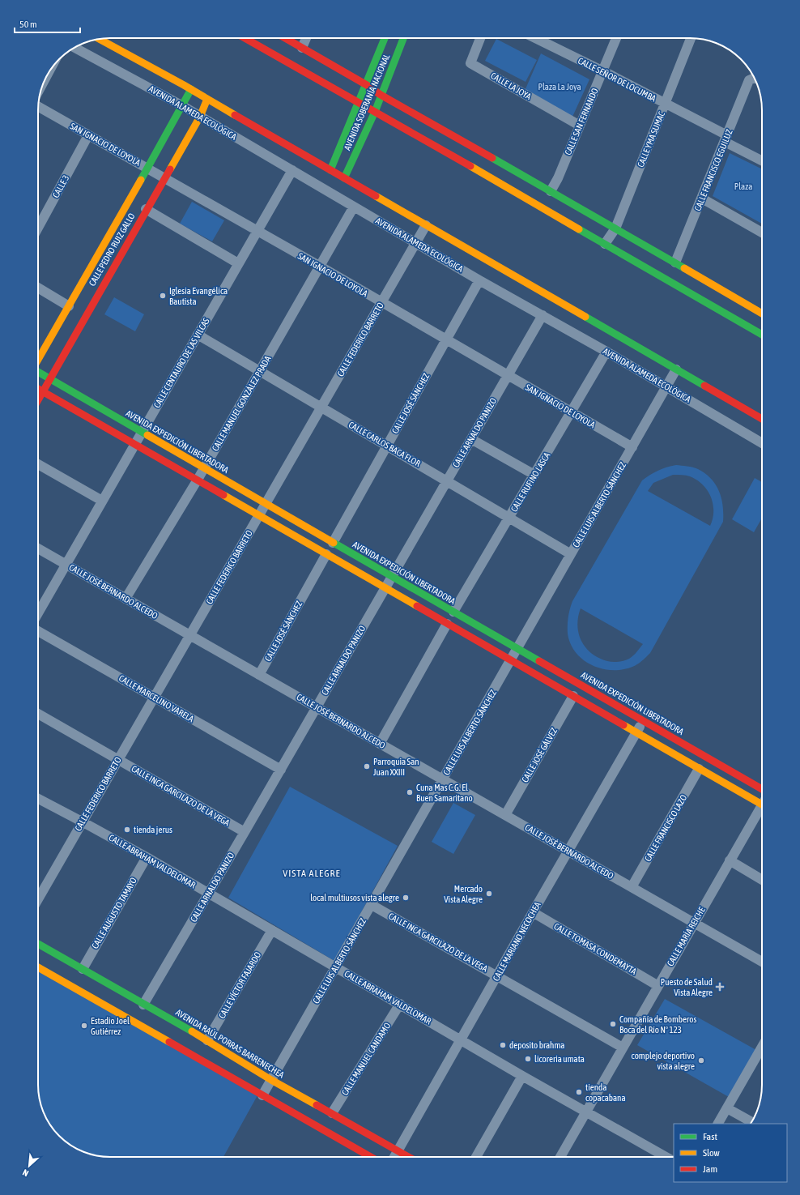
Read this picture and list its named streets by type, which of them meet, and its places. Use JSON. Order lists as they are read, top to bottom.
{
  "streets": {
    "street": [
      "CALLE SEÑOR DE LOCUMBA",
      "CALLE LA JOYA",
      "AVENIDA SOBERANÍA NACIONAL",
      "AVENIDA ALAMEDA ECOLÓGICA",
      "CALLE SAN FERNANDO",
      "CALLE YMA SUMAC",
      "SAN IGNACIO DE LOYOLA",
      "CALLE FRANCISCO EGUILUZ",
      "CALLE 3",
      "CALLE PEDRO RUIZ GALLO",
      "CALLE FEDERICO BARRETO",
      "CALLE CENTAURO DE LAS VILCAS",
      "CALLE MANUEL GONZÁLEZ PRADA",
      "CALLE JOSÉ SÁNCHEZ",
      "CALLE ARNALDO PANIZO",
      "AVENIDA EXPEDICIÓN LIBERTADORA",
      "CALLE CARLOS BACA FLOR",
      "CALLE RUFINO LASCA",
      "CALLE LUIS ALBERTO SÁNCHEZ",
      "CALLE JOSÉ BERNARDO ALCEDO",
      "CALLE MARCELINO VARELA",
      "CALLE JOSÉ GÁLVEZ",
      "CALLE INCA GARCILAZO DE LA VEGA",
      "CALLE FRANCISCO LAZO",
      "CALLE ABRAHAM VALDELOMAR",
      "CALLE AUGUSTO TAMAYO",
      "CALLE MARÍA REICHE",
      "CALLE MARIANO NECOCHEA",
      "CALLE TOMASA CONDEMAYTA",
      "CALLE VÍCTOR FAJARDO",
      "AVENIDA RAÚL PORRAS BARRENECHEA",
      "CALLE MANUEL CANDAMO"
    ]
  },
  "crossings": [
    ["CALLE SEÑOR DE LOCUMBA", "CALLE SAN FERNANDO"],
    ["CALLE SEÑOR DE LOCUMBA", "CALLE YMA SUMAC"],
    ["CALLE SEÑOR DE LOCUMBA", "CALLE FRANCISCO EGUILUZ"],
    ["CALLE LA JOYA", "CALLE SAN FERNANDO"],
    ["AVENIDA SOBERANÍA NACIONAL", "AVENIDA ALAMEDA ECOLÓGICA"],
    ["AVENIDA ALAMEDA ECOLÓGICA", "CALLE PEDRO RUIZ GALLO"],
    ["AVENIDA ALAMEDA ECOLÓGICA", "CALLE FEDERICO BARRETO"],
    ["AVENIDA ALAMEDA ECOLÓGICA", "CALLE CENTAURO DE LAS VILCAS"],
    ["AVENIDA ALAMEDA ECOLÓGICA", "CALLE MANUEL GONZÁLEZ PRADA"],
    ["AVENIDA ALAMEDA ECOLÓGICA", "CALLE JOSÉ SÁNCHEZ"],
    ["AVENIDA ALAMEDA ECOLÓGICA", "CALLE ARNALDO PANIZO"],
    ["AVENIDA ALAMEDA ECOLÓGICA", "CALLE RUFINO LASCA"],
    ["AVENIDA ALAMEDA ECOLÓGICA", "CALLE LUIS ALBERTO SÁNCHEZ"],
    ["SAN IGNACIO DE LOYOLA", "CALLE 3"],
    ["SAN IGNACIO DE LOYOLA", "CALLE PEDRO RUIZ GALLO"],
    ["SAN IGNACIO DE LOYOLA", "CALLE FEDERICO BARRETO"],
    ["SAN IGNACIO DE LOYOLA", "CALLE CENTAURO DE LAS VILCAS"],
    ["SAN IGNACIO DE LOYOLA", "CALLE MANUEL GONZÁLEZ PRADA"],
    ["SAN IGNACIO DE LOYOLA", "CALLE JOSÉ SÁNCHEZ"],
    ["SAN IGNACIO DE LOYOLA", "CALLE ARNALDO PANIZO"],
    ["SAN IGNACIO DE LOYOLA", "CALLE RUFINO LASCA"],
    ["SAN IGNACIO DE LOYOLA", "CALLE LUIS ALBERTO SÁNCHEZ"],
    ["CALLE PEDRO RUIZ GALLO", "AVENIDA EXPEDICIÓN LIBERTADORA"],
    ["CALLE FEDERICO BARRETO", "AVENIDA EXPEDICIÓN LIBERTADORA"],
    ["CALLE FEDERICO BARRETO", "CALLE CARLOS BACA FLOR"],
    ["CALLE FEDERICO BARRETO", "CALLE JOSÉ BERNARDO ALCEDO"],
    ["CALLE FEDERICO BARRETO", "CALLE MARCELINO VARELA"],
    ["CALLE FEDERICO BARRETO", "CALLE INCA GARCILAZO DE LA VEGA"],
    ["CALLE FEDERICO BARRETO", "CALLE ABRAHAM VALDELOMAR"],
    ["CALLE CENTAURO DE LAS VILCAS", "AVENIDA EXPEDICIÓN LIBERTADORA"],
    ["CALLE CENTAURO DE LAS VILCAS", "CALLE CARLOS BACA FLOR"],
    ["CALLE CENTAURO DE LAS VILCAS", "CALLE JOSÉ BERNARDO ALCEDO"],
    ["CALLE MANUEL GONZÁLEZ PRADA", "AVENIDA EXPEDICIÓN LIBERTADORA"],
    ["CALLE MANUEL GONZÁLEZ PRADA", "CALLE CARLOS BACA FLOR"],
    ["CALLE MANUEL GONZÁLEZ PRADA", "CALLE JOSÉ BERNARDO ALCEDO"],
    ["CALLE JOSÉ SÁNCHEZ", "AVENIDA EXPEDICIÓN LIBERTADORA"],
    ["CALLE JOSÉ SÁNCHEZ", "CALLE CARLOS BACA FLOR"],
    ["CALLE JOSÉ SÁNCHEZ", "CALLE JOSÉ BERNARDO ALCEDO"],
    ["CALLE ARNALDO PANIZO", "AVENIDA EXPEDICIÓN LIBERTADORA"],
    ["CALLE ARNALDO PANIZO", "CALLE CARLOS BACA FLOR"],
    ["CALLE ARNALDO PANIZO", "CALLE JOSÉ BERNARDO ALCEDO"],
    ["CALLE ARNALDO PANIZO", "CALLE MARCELINO VARELA"],
    ["CALLE ARNALDO PANIZO", "CALLE INCA GARCILAZO DE LA VEGA"],
    ["CALLE ARNALDO PANIZO", "CALLE ABRAHAM VALDELOMAR"],
    ["CALLE ARNALDO PANIZO", "AVENIDA RAÚL PORRAS BARRENECHEA"],
    ["AVENIDA EXPEDICIÓN LIBERTADORA", "CALLE RUFINO LASCA"],
    ["AVENIDA EXPEDICIÓN LIBERTADORA", "CALLE LUIS ALBERTO SÁNCHEZ"],
    ["AVENIDA EXPEDICIÓN LIBERTADORA", "CALLE MARIANO NECOCHEA"],
    ["CALLE CARLOS BACA FLOR", "CALLE RUFINO LASCA"],
    ["CALLE CARLOS BACA FLOR", "CALLE LUIS ALBERTO SÁNCHEZ"],
    ["CALLE LUIS ALBERTO SÁNCHEZ", "CALLE JOSÉ BERNARDO ALCEDO"],
    ["CALLE LUIS ALBERTO SÁNCHEZ", "CALLE INCA GARCILAZO DE LA VEGA"],
    ["CALLE LUIS ALBERTO SÁNCHEZ", "CALLE ABRAHAM VALDELOMAR"],
    ["CALLE LUIS ALBERTO SÁNCHEZ", "AVENIDA RAÚL PORRAS BARRENECHEA"],
    ["CALLE JOSÉ BERNARDO ALCEDO", "CALLE JOSÉ GÁLVEZ"],
    ["CALLE JOSÉ BERNARDO ALCEDO", "CALLE FRANCISCO LAZO"],
    ["CALLE JOSÉ BERNARDO ALCEDO", "CALLE MARÍA REICHE"],
    ["CALLE JOSÉ BERNARDO ALCEDO", "CALLE MARIANO NECOCHEA"],
    ["CALLE INCA GARCILAZO DE LA VEGA", "CALLE MARÍA REICHE"],
    ["CALLE INCA GARCILAZO DE LA VEGA", "CALLE MARIANO NECOCHEA"],
    ["CALLE ABRAHAM VALDELOMAR", "CALLE AUGUSTO TAMAYO"],
    ["CALLE ABRAHAM VALDELOMAR", "CALLE MARÍA REICHE"],
    ["CALLE ABRAHAM VALDELOMAR", "CALLE MARIANO NECOCHEA"],
    ["CALLE ABRAHAM VALDELOMAR", "CALLE VÍCTOR FAJARDO"],
    ["CALLE ABRAHAM VALDELOMAR", "CALLE MANUEL CANDAMO"],
    ["CALLE AUGUSTO TAMAYO", "AVENIDA RAÚL PORRAS BARRENECHEA"],
    ["CALLE MARÍA REICHE", "CALLE TOMASA CONDEMAYTA"],
    ["CALLE MARIANO NECOCHEA", "CALLE TOMASA CONDEMAYTA"],
    ["CALLE MARIANO NECOCHEA", "AVENIDA RAÚL PORRAS BARRENECHEA"],
    ["CALLE VÍCTOR FAJARDO", "AVENIDA RAÚL PORRAS BARRENECHEA"],
    ["AVENIDA RAÚL PORRAS BARRENECHEA", "CALLE MANUEL CANDAMO"]
  ],
  "districts": ["VISTA ALEGRE"],
  "parks": ["Plaza La Joya", "Plaza"],
  "places": {
    "other": [
      "Iglesia Evangélica Bautista",
      "Parroquia San Juan XXIII",
      "Cuna Mas C.G. El Buen Samaritano",
      "tienda jerus",
      "Mercado Vista Alegre",
      "local multiusos vista alegre",
      "Compañía de Bomberos Boca del Río Nº 123",
      "Estadio Joel Gutiérrez",
      "deposito brahma",
      "licoreria umata",
      "complejo deportivo vista alegre",
      "tienda copacabana"
    ],
    "health": ["Puesto de Salud Vista Alegre"]
  },
  "legend": ["Fast", "Slow", "Jam"],
  "scale_bar": "50 m",
  "north": "bottom left"
}
